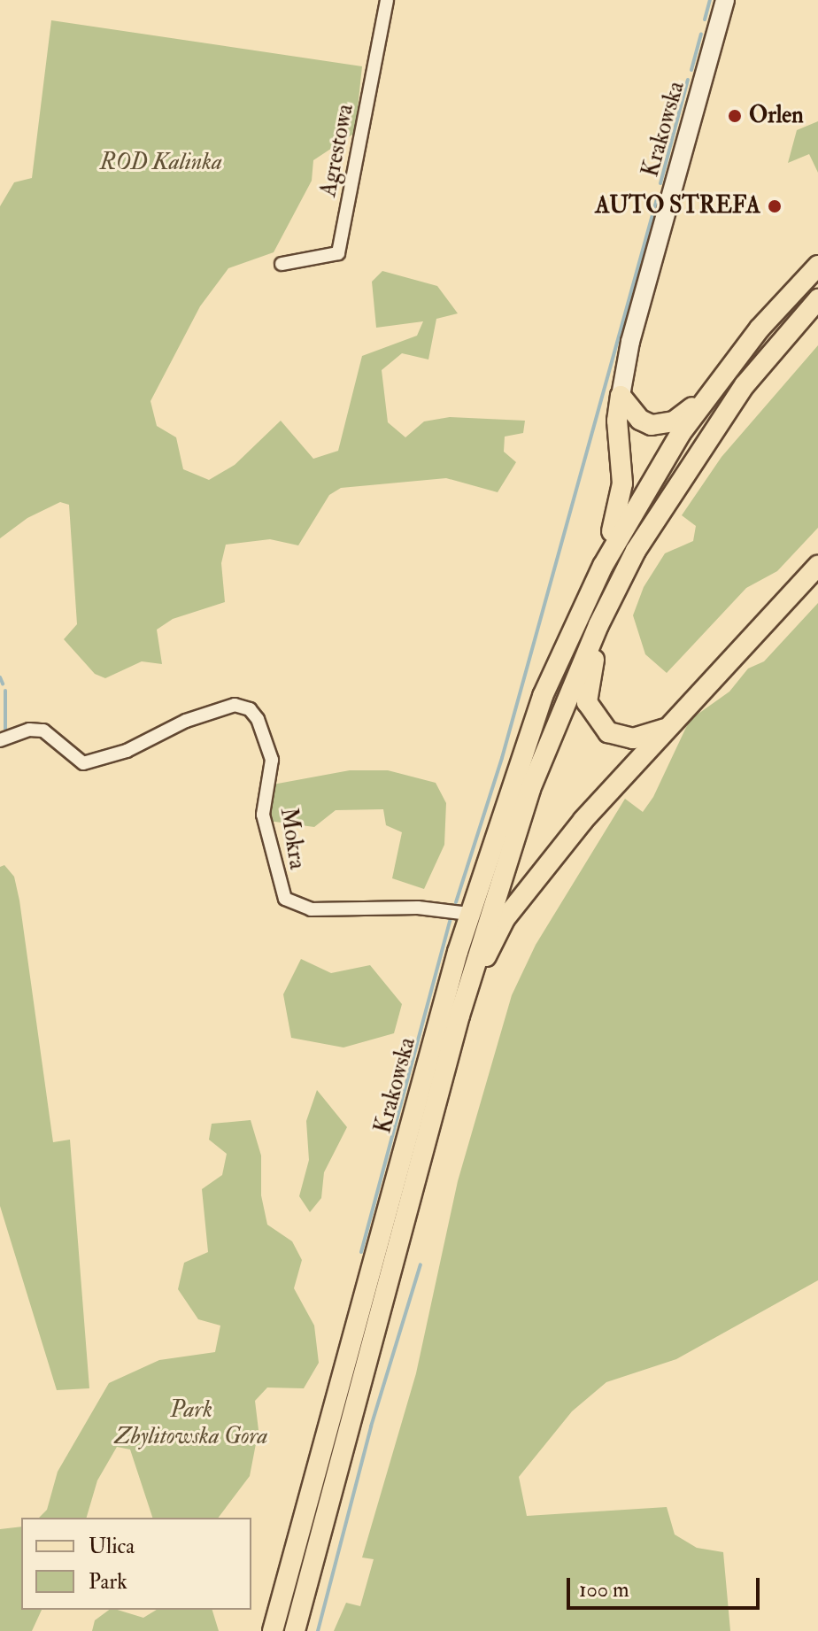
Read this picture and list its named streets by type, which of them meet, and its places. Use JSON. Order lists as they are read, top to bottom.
{
  "streets": {
    "main road": ["Krakowska"],
    "street": ["Agrestowa", "Mokra"]
  },
  "crossings": [
    ["Krakowska", "Mokra"]
  ],
  "parks": ["ROD Kalinka", "Park Zbylitowska Gora"],
  "places": ["Orlen", "AUTO STREFA"],
  "legend": ["Ulica", "Park"],
  "scale_bar": "100 m"
}
